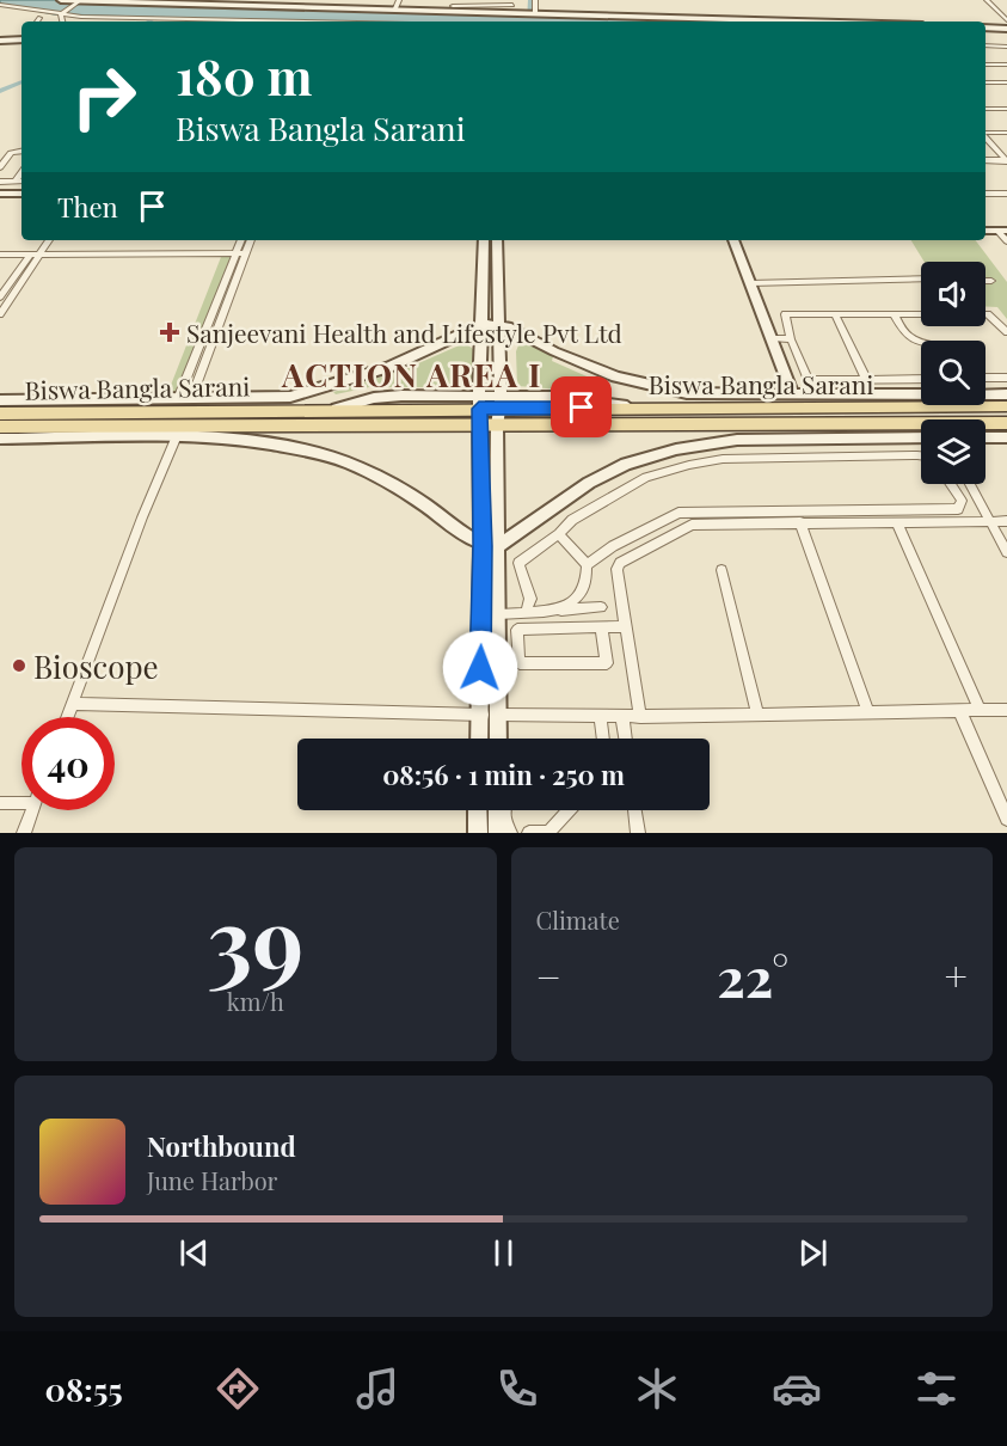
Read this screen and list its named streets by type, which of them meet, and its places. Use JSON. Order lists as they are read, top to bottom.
{
  "streets": {
    "main road": ["Biswa Bangla Sarani"]
  },
  "districts": ["ACTION AREA I"],
  "places": {
    "health": ["Sanjeevani Health and Lifestyle Pvt Ltd"],
    "other": ["Bioscope"]
  },
  "page": {
    "turn": ["180 m", "Biswa Bangla Sarani"],
    "then": "Then",
    "limit": "40",
    "trip": "08:56 · 1 min · 250 m",
    "tile": [
      ["39", "km/h"],
      "Climate"
    ],
    "heat": ["−", "22°", "+"],
    "song": ["Northbound", "June Harbor"],
    "tabs": "08:55"
  }
}
